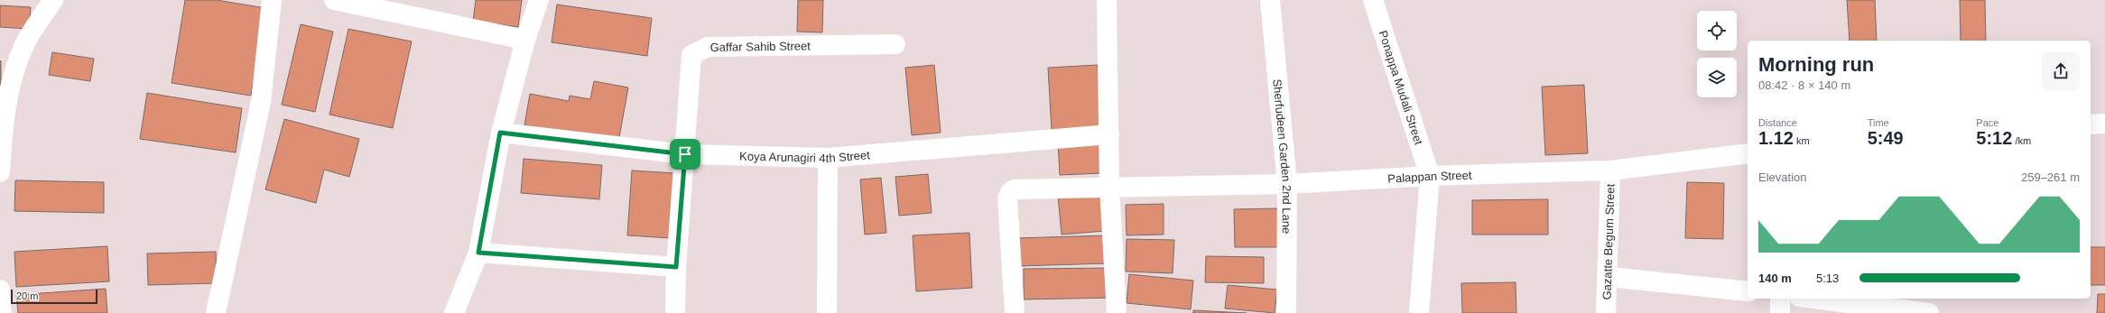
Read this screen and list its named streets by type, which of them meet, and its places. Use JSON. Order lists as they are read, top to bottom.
{
  "streets": {
    "street": [
      "Gaffar Sahib Street",
      "Ponappa Mudali Street",
      "Koya Arunagiri 4th Street",
      "Sherfudeen Garden 2nd Lane",
      "Palappan Street",
      "Gazatte Begum Street"
    ]
  },
  "crossings": [
    ["Gaffar Sahib Street", "Koya Arunagiri 4th Street"],
    ["Ponappa Mudali Street", "Palappan Street"],
    ["Sherfudeen Garden 2nd Lane", "Palappan Street"],
    ["Palappan Street", "Gazatte Begum Street"]
  ],
  "scale_bar": "20 m",
  "page": {
    "heading": ["Morning run", "08:42 · 8 × 140 m"],
    "stats": [
      ["Distance", "1.12 km"],
      ["Time", "5:49"],
      ["Pace", "5:12 /km"]
    ],
    "chart": ["Elevation", "259–261 m"],
    "list": [
      {
        "name": "140 m",
        "note": "5:13"
      }
    ],
    "scale": "20 m"
  }
}
